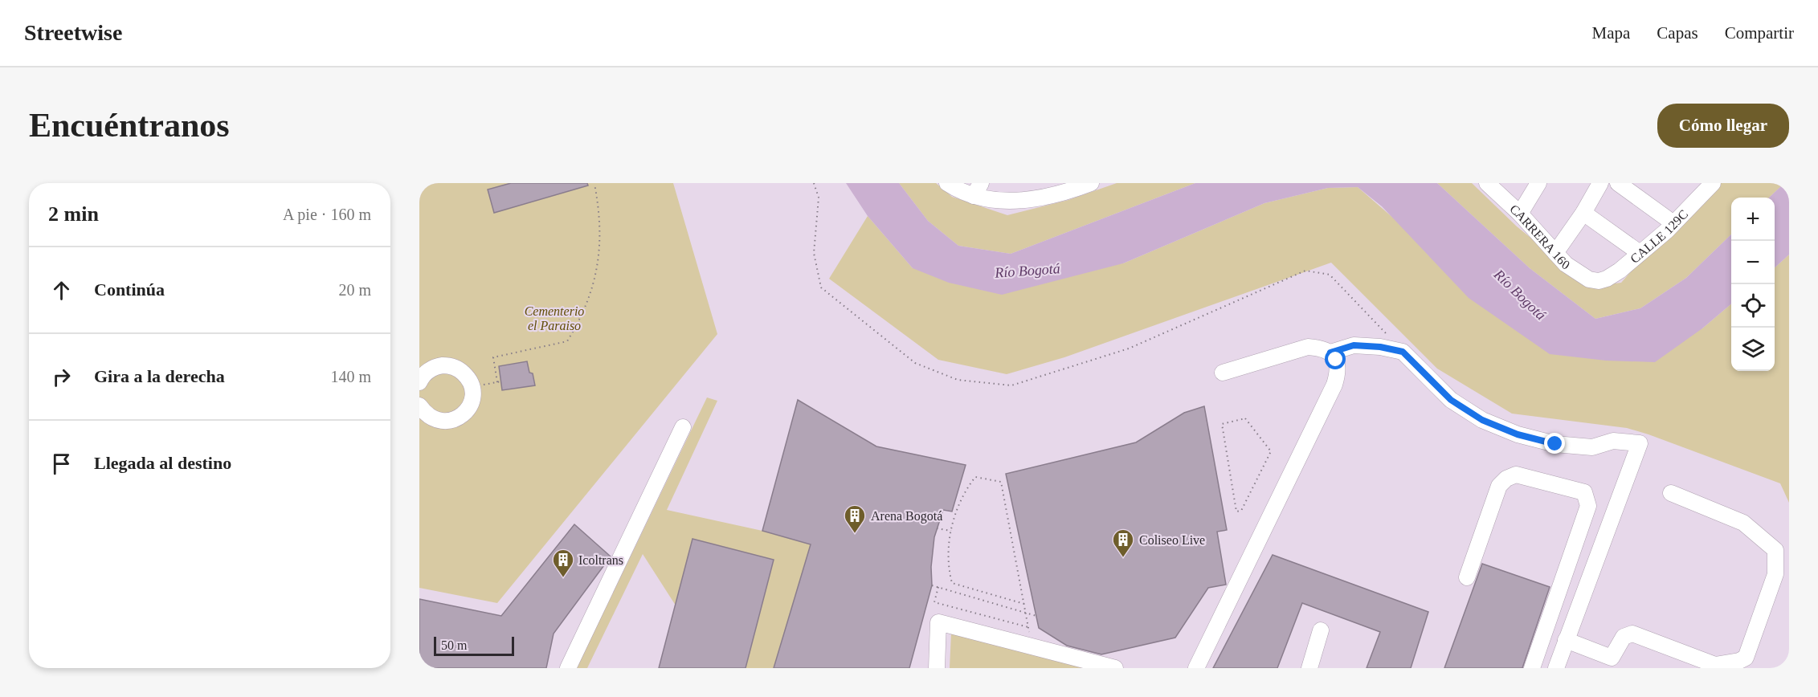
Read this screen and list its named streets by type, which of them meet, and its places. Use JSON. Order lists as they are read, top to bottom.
{
  "streets": {
    "street": ["CALLE 129C", "CARRERA 160"]
  },
  "crossings": [
    ["CALLE 129C", "CARRERA 160"]
  ],
  "water": ["Río Bogotá"],
  "parks": ["Cementerio el Paraiso"],
  "places": {
    "building": ["Arena Bogotá", "Coliseo Live", "Icoltrans"]
  },
  "scale_bar": "50 m",
  "page": {
    "header": "Streetwise",
    "nav": ["Mapa", "Capas", "Compartir"],
    "buttons": "Cómo llegar",
    "title": "Encuéntranos",
    "heading": ["2 min", "A pie · 160 m"],
    "map_buttons": ["+", "−"],
    "list": [
      ["Continúa", "20 m"],
      ["Gira a la derecha", "140 m"],
      "Llegada al destino"
    ],
    "scale": "50 m"
  }
}
